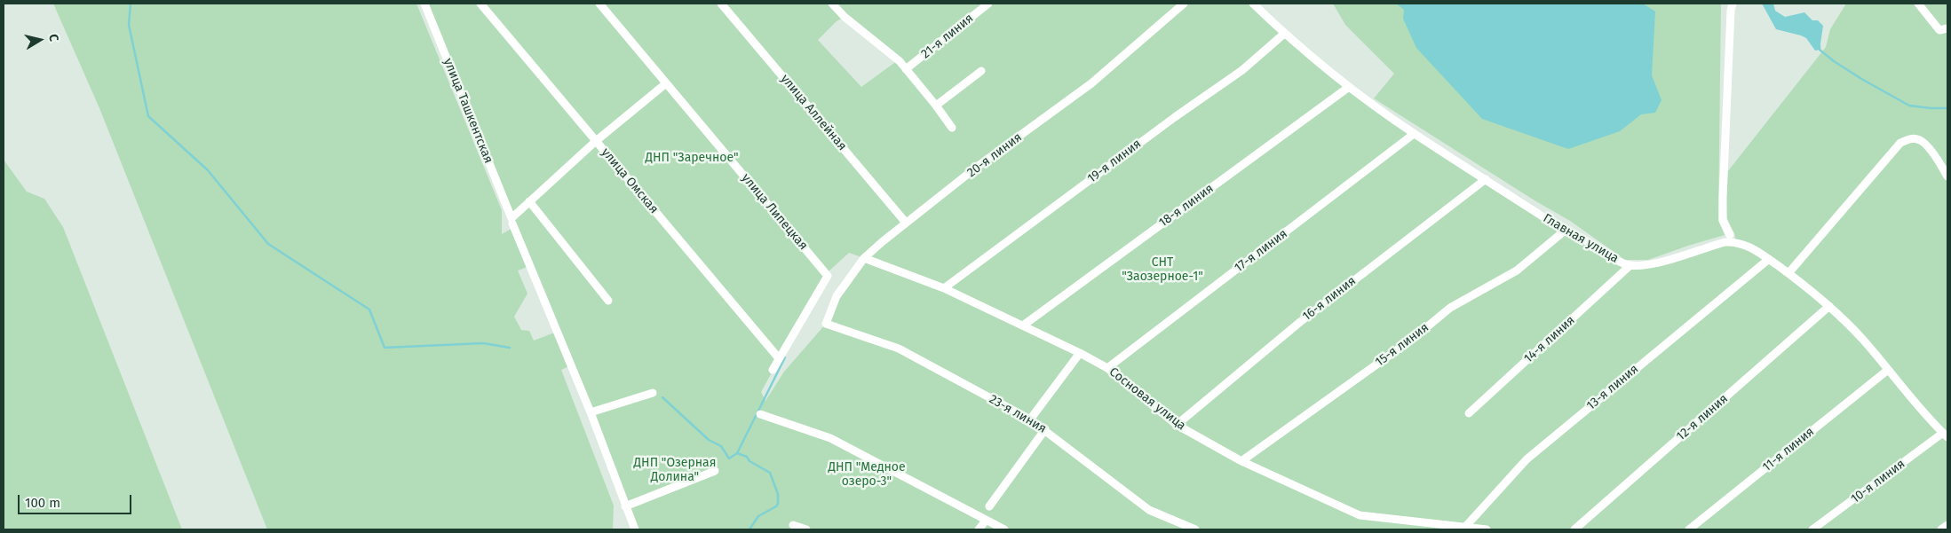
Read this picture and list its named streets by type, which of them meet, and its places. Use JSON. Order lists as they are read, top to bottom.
{
  "streets": {
    "street": [
      "21-я линия",
      "улица Ташкентская",
      "улица Аллейная",
      "20-я линия",
      "19-я линия",
      "улица Омская",
      "18-я линия",
      "улица Липецкая",
      "Главная улица",
      "17-я линия",
      "16-я линия",
      "14-я линия",
      "15-я линия",
      "13-я линия",
      "Сосновая улица",
      "23-я линия",
      "12-я линия",
      "11-я линия",
      "10-я линия"
    ]
  },
  "crossings": [
    ["улица Аллейная", "20-я линия"],
    ["20-я линия", "Сосновая улица"],
    ["20-я линия", "23-я линия"],
    ["19-я линия", "Главная улица"],
    ["19-я линия", "Сосновая улица"],
    ["улица Омская", "улица Липецкая"],
    ["18-я линия", "Главная улица"],
    ["18-я линия", "Сосновая улица"],
    ["Главная улица", "17-я линия"],
    ["Главная улица", "16-я линия"],
    ["Главная улица", "14-я линия"],
    ["Главная улица", "15-я линия"],
    ["Главная улица", "13-я линия"],
    ["Главная улица", "12-я линия"],
    ["Главная улица", "11-я линия"],
    ["Главная улица", "10-я линия"],
    ["17-я линия", "Сосновая улица"],
    ["16-я линия", "Сосновая улица"],
    ["15-я линия", "Сосновая улица"],
    ["13-я линия", "Сосновая улица"]
  ],
  "parks": [
    "ДНП \"Заречное\"",
    "СНТ \"Заозерное-1\"",
    "ДНП \"Озерная Долина\"",
    "ДНП \"Медное озеро-3\""
  ],
  "scale_bar": "100 m",
  "north": "right"
}
